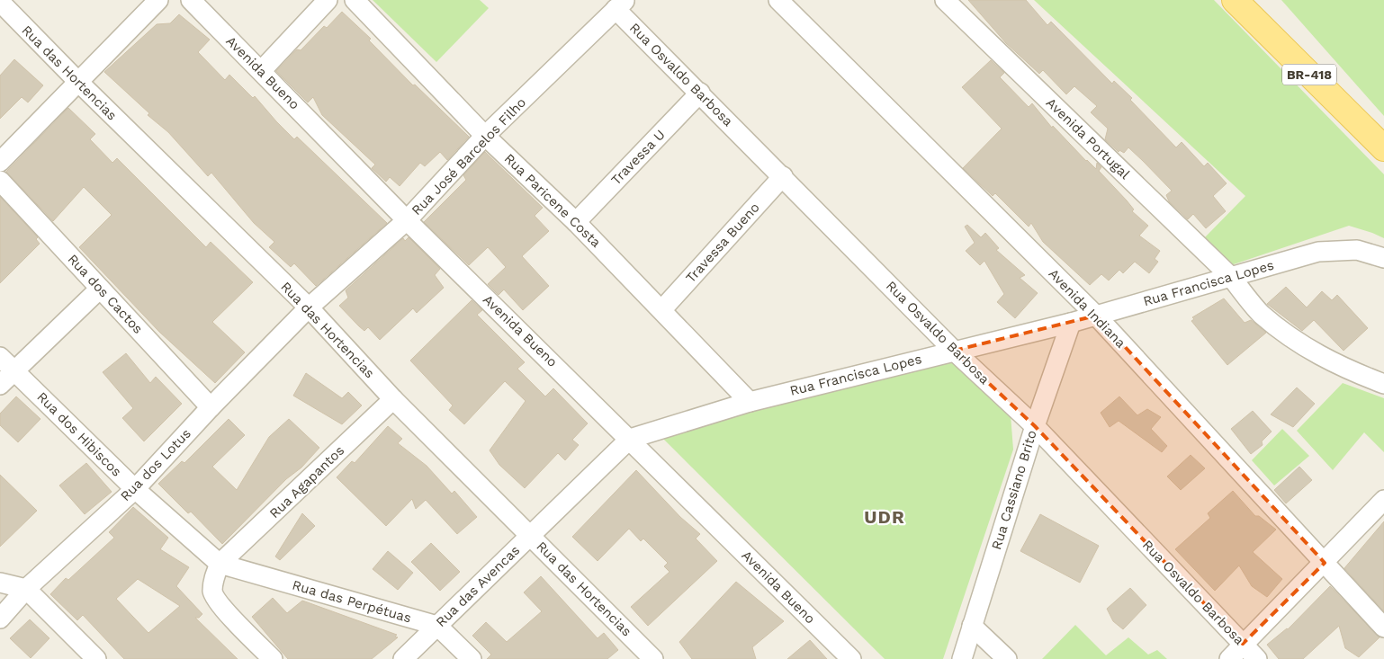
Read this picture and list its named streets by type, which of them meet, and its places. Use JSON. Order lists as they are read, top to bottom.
{
  "streets": {
    "main road": ["BR-418"],
    "street": [
      "Rua das Hortencias",
      "Avenida Bueno",
      "Rua Osvaldo Barbosa",
      "Avenida Portugal",
      "Rua José Barcelos Filho",
      "Travessa U",
      "Rua Paricene Costa",
      "Travessa Bueno",
      "Rua Francisca Lopes",
      "Rua dos Cactos",
      "Avenida Indiana",
      "Rua dos Hibiscos",
      "Rua dos Lotus",
      "Rua Agapantos",
      "Rua Cassiano Brito",
      "Rua das Avencas",
      "Rua das Perpétuas"
    ]
  },
  "crossings": [
    ["Rua das Hortencias", "Rua José Barcelos Filho"],
    ["Rua das Hortencias", "Rua dos Lotus"],
    ["Rua das Hortencias", "Rua Agapantos"],
    ["Rua das Hortencias", "Rua das Avencas"],
    ["Avenida Bueno", "Rua José Barcelos Filho"],
    ["Avenida Bueno", "Rua Francisca Lopes"],
    ["Avenida Bueno", "Rua das Avencas"],
    ["Rua Osvaldo Barbosa", "Rua José Barcelos Filho"],
    ["Rua Osvaldo Barbosa", "Travessa U"],
    ["Rua Osvaldo Barbosa", "Travessa Bueno"],
    ["Rua Osvaldo Barbosa", "Rua Francisca Lopes"],
    ["Rua Osvaldo Barbosa", "Rua Cassiano Brito"],
    ["Avenida Portugal", "Rua Francisca Lopes"],
    ["Rua José Barcelos Filho", "Rua Paricene Costa"],
    ["Rua José Barcelos Filho", "Rua dos Lotus"],
    ["Travessa U", "Rua Paricene Costa"],
    ["Rua Paricene Costa", "Travessa Bueno"],
    ["Rua Paricene Costa", "Rua Francisca Lopes"],
    ["Rua Francisca Lopes", "Avenida Indiana"],
    ["Rua Francisca Lopes", "Rua Cassiano Brito"],
    ["Rua Francisca Lopes", "Rua das Avencas"],
    ["Rua dos Cactos", "Rua dos Lotus"],
    ["Rua dos Hibiscos", "Rua dos Lotus"],
    ["Rua dos Hibiscos", "Rua Agapantos"],
    ["Rua dos Hibiscos", "Rua das Perpétuas"],
    ["Rua Agapantos", "Rua das Perpétuas"],
    ["Rua das Avencas", "Rua das Perpétuas"]
  ],
  "districts": ["UDR"]
}
